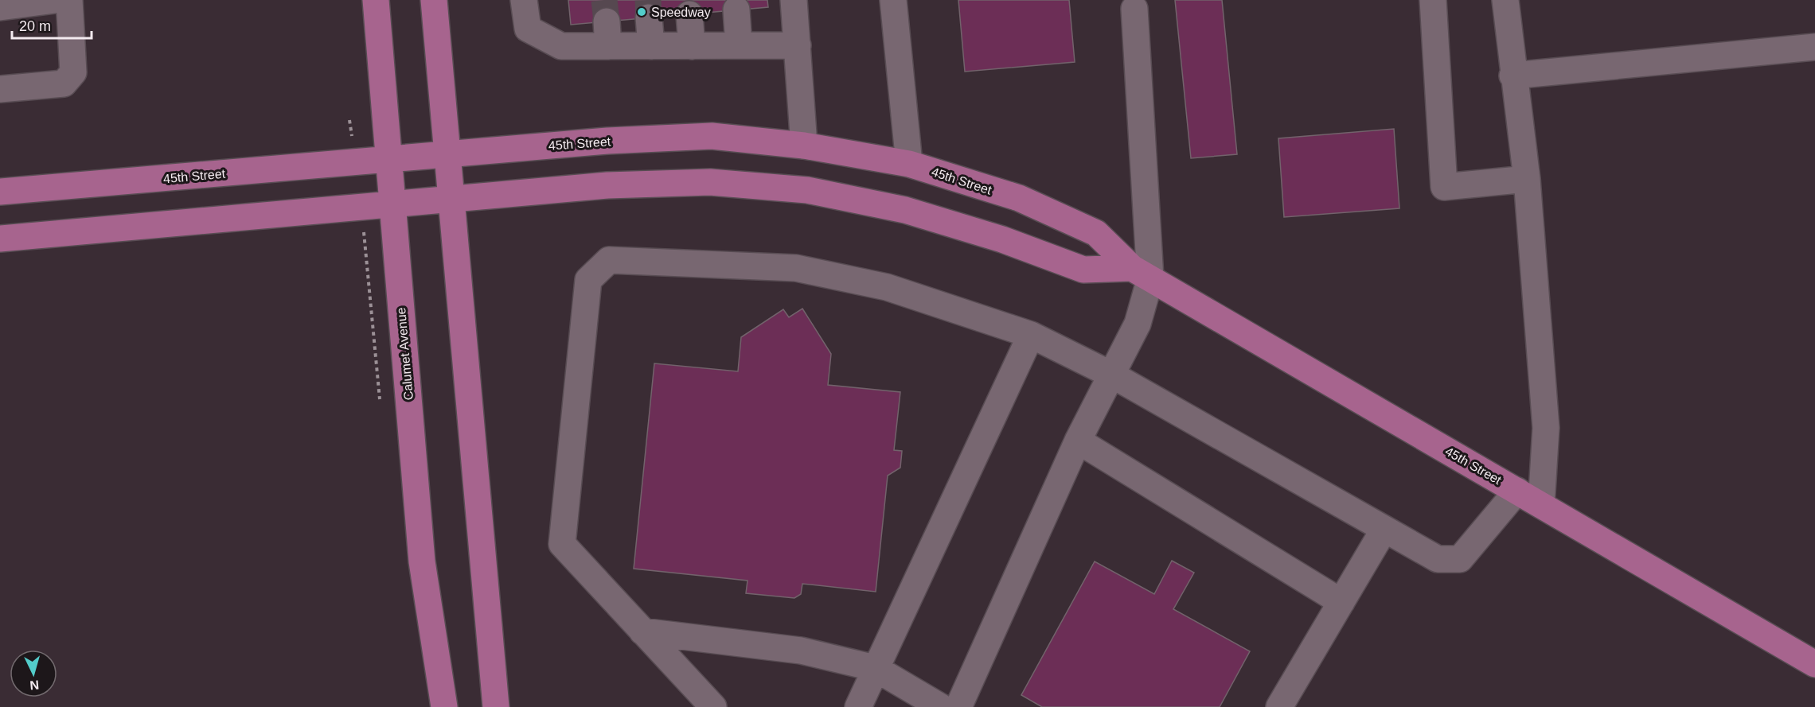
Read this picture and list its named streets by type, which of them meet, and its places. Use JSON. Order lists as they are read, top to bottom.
{
  "streets": {
    "main road": ["45th Street", "Calumet Avenue"]
  },
  "crossings": [
    ["45th Street", "Calumet Avenue"]
  ],
  "places": ["Speedway"],
  "scale_bar": "20 m",
  "north": "bottom"
}
